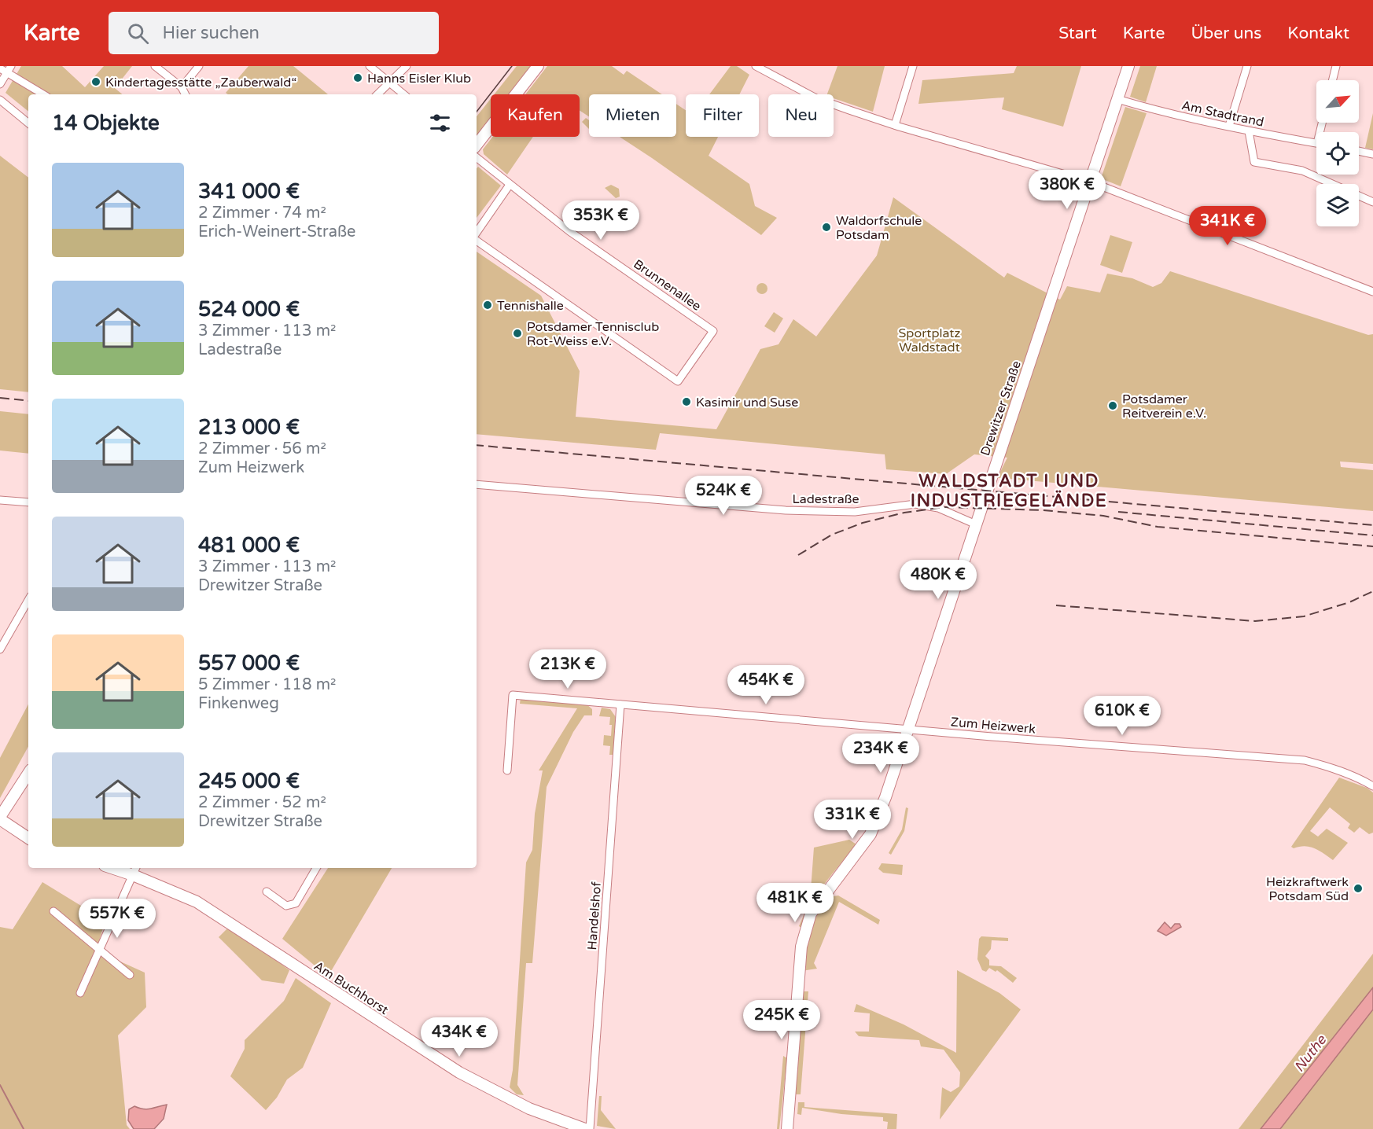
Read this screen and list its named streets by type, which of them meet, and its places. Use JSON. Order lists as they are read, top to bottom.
{
  "streets": {
    "street": [
      "Am Stadtrand",
      "Brunnenallee",
      "Drewitzer Straße",
      "Ladestraße",
      "Zum Heizwerk",
      "Handelshof",
      "Am Buchhorst"
    ]
  },
  "crossings": [
    ["Am Stadtrand", "Drewitzer Straße"],
    ["Drewitzer Straße", "Ladestraße"],
    ["Drewitzer Straße", "Zum Heizwerk"],
    ["Zum Heizwerk", "Handelshof"]
  ],
  "districts": ["WALDSTADT I UND INDUSTRIEGELÄNDE"],
  "water": ["Nuthe"],
  "parks": ["Sportplatz Waldstadt"],
  "places": [
    "Hanns Eisler Klub",
    "Kindertagesstätte „Zauberwald“",
    "Waldorfschule Potsdam",
    "Tennishalle",
    "Potsdamer Tennisclub Rot-Weiss e.V.",
    "Kasimir und Suse",
    "Potsdamer Reitverein e.V.",
    "Heizkraftwerk Potsdam Süd"
  ],
  "north": "top right",
  "page": {
    "header": "Karte",
    "search": "Hier suchen",
    "nav": [
      "Start",
      "Karte",
      "Über uns",
      "Kontakt"
    ],
    "chip": [
      "Kaufen",
      "Mieten",
      "Filter",
      "Neu"
    ],
    "heading": "14 Objekte",
    "list": [
      {
        "name": "341 000 €",
        "note": "2 Zimmer · 74 m² · Erich-Weinert-Straße"
      },
      {
        "name": "524 000 €",
        "note": "3 Zimmer · 113 m² · Ladestraße"
      },
      {
        "name": "213 000 €",
        "note": "2 Zimmer · 56 m² · Zum Heizwerk"
      },
      {
        "name": "481 000 €",
        "note": "3 Zimmer · 113 m² · Drewitzer Straße"
      },
      {
        "name": "557 000 €",
        "note": "5 Zimmer · 118 m² · Finkenweg"
      },
      {
        "name": "245 000 €",
        "note": "2 Zimmer · 52 m² · Drewitzer Straße"
      }
    ],
    "price": [
      "380K €",
      "353K €",
      "341K €",
      "524K €",
      "480K €",
      "213K €",
      "454K €",
      "610K €",
      "234K €",
      "331K €",
      "481K €",
      "557K €",
      "245K €",
      "434K €"
    ]
  }
}
